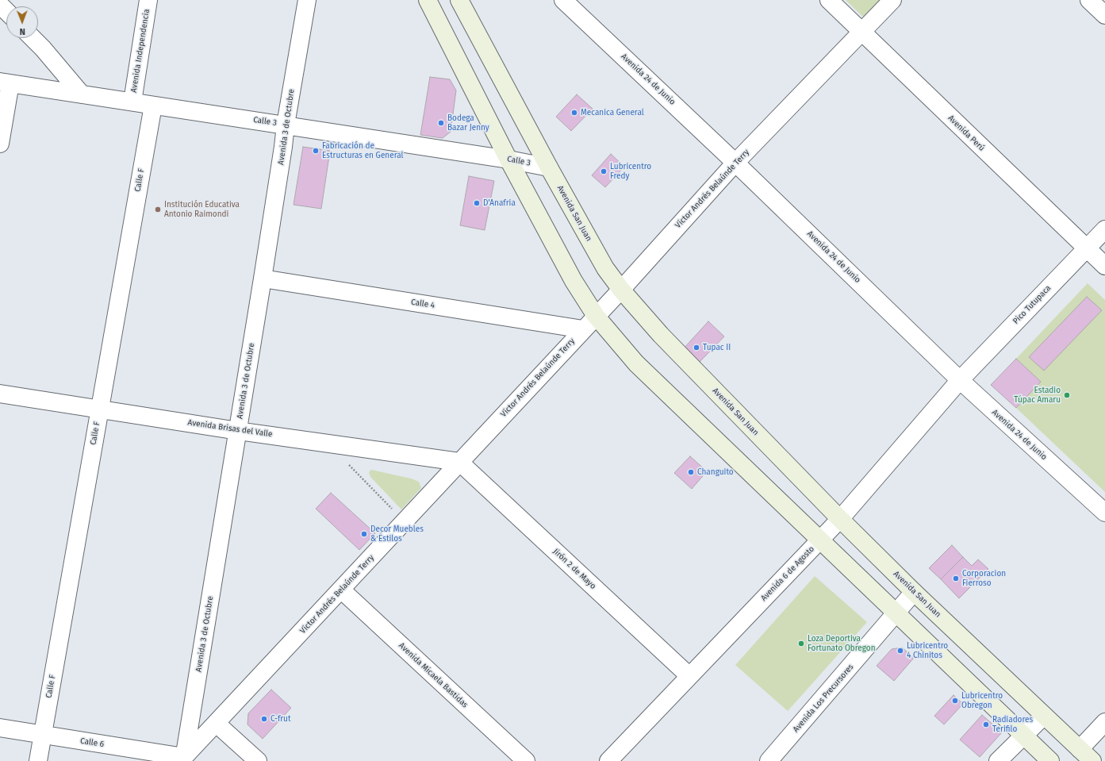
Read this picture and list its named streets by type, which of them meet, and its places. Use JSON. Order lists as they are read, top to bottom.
{
  "streets": {
    "main road": ["Avenida San Juan"],
    "street": [
      "Avenida Independencia",
      "Avenida 24 de Junio",
      "Calle 3",
      "Avenida 3 de Octubre",
      "Avenida Perú",
      "Calle F",
      "Víctor Andrés Belaúnde Terry",
      "Calle 4",
      "Pico Tutupaca",
      "Avenida Brisas del Valle",
      "Jirón 2 de Mayo",
      "Avenida 6 de Agosto",
      "Avenida Micaela Bastidas",
      "Avenida Los Precursores",
      "Calle 6"
    ]
  },
  "crossings": [
    ["Avenida Independencia", "Calle 3"],
    ["Avenida 24 de Junio", "Víctor Andrés Belaúnde Terry"],
    ["Avenida 24 de Junio", "Pico Tutupaca"],
    ["Avenida 24 de Junio", "Avenida 6 de Agosto"],
    ["Calle 3", "Avenida 3 de Octubre"],
    ["Calle 3", "Calle F"],
    ["Calle 3", "Avenida San Juan"],
    ["Avenida 3 de Octubre", "Víctor Andrés Belaúnde Terry"],
    ["Avenida 3 de Octubre", "Calle 4"],
    ["Avenida 3 de Octubre", "Avenida Brisas del Valle"],
    ["Avenida 3 de Octubre", "Calle 6"],
    ["Avenida Perú", "Víctor Andrés Belaúnde Terry"],
    ["Avenida Perú", "Pico Tutupaca"],
    ["Calle F", "Avenida Brisas del Valle"],
    ["Calle F", "Calle 6"],
    ["Víctor Andrés Belaúnde Terry", "Avenida San Juan"],
    ["Víctor Andrés Belaúnde Terry", "Calle 4"],
    ["Víctor Andrés Belaúnde Terry", "Avenida Brisas del Valle"],
    ["Víctor Andrés Belaúnde Terry", "Jirón 2 de Mayo"],
    ["Víctor Andrés Belaúnde Terry", "Avenida Micaela Bastidas"],
    ["Víctor Andrés Belaúnde Terry", "Calle 6"],
    ["Avenida San Juan", "Avenida 6 de Agosto"],
    ["Avenida San Juan", "Avenida Los Precursores"],
    ["Pico Tutupaca", "Avenida 6 de Agosto"],
    ["Avenida Brisas del Valle", "Jirón 2 de Mayo"],
    ["Jirón 2 de Mayo", "Avenida 6 de Agosto"]
  ],
  "places": [
    "Mecanica General",
    "Bodega Bazar Jenny",
    "Fabricación de Estructuras en General",
    "Lubricentro Fredy",
    "D'Anafria",
    "Institución Educativa Antonio Raimondi",
    "Tupac II",
    "Estadio Túpac Amaru",
    "Changuito",
    "Decor Muebles & Estilos",
    "Corporacion Fierroso",
    "Loza Deportiva Fortunato Obregon",
    "Lubricentro 4 Chinitos",
    "Lubricentro Obregon",
    "C-frut",
    "Radiadores Terifilo"
  ],
  "north": "bottom"
}
